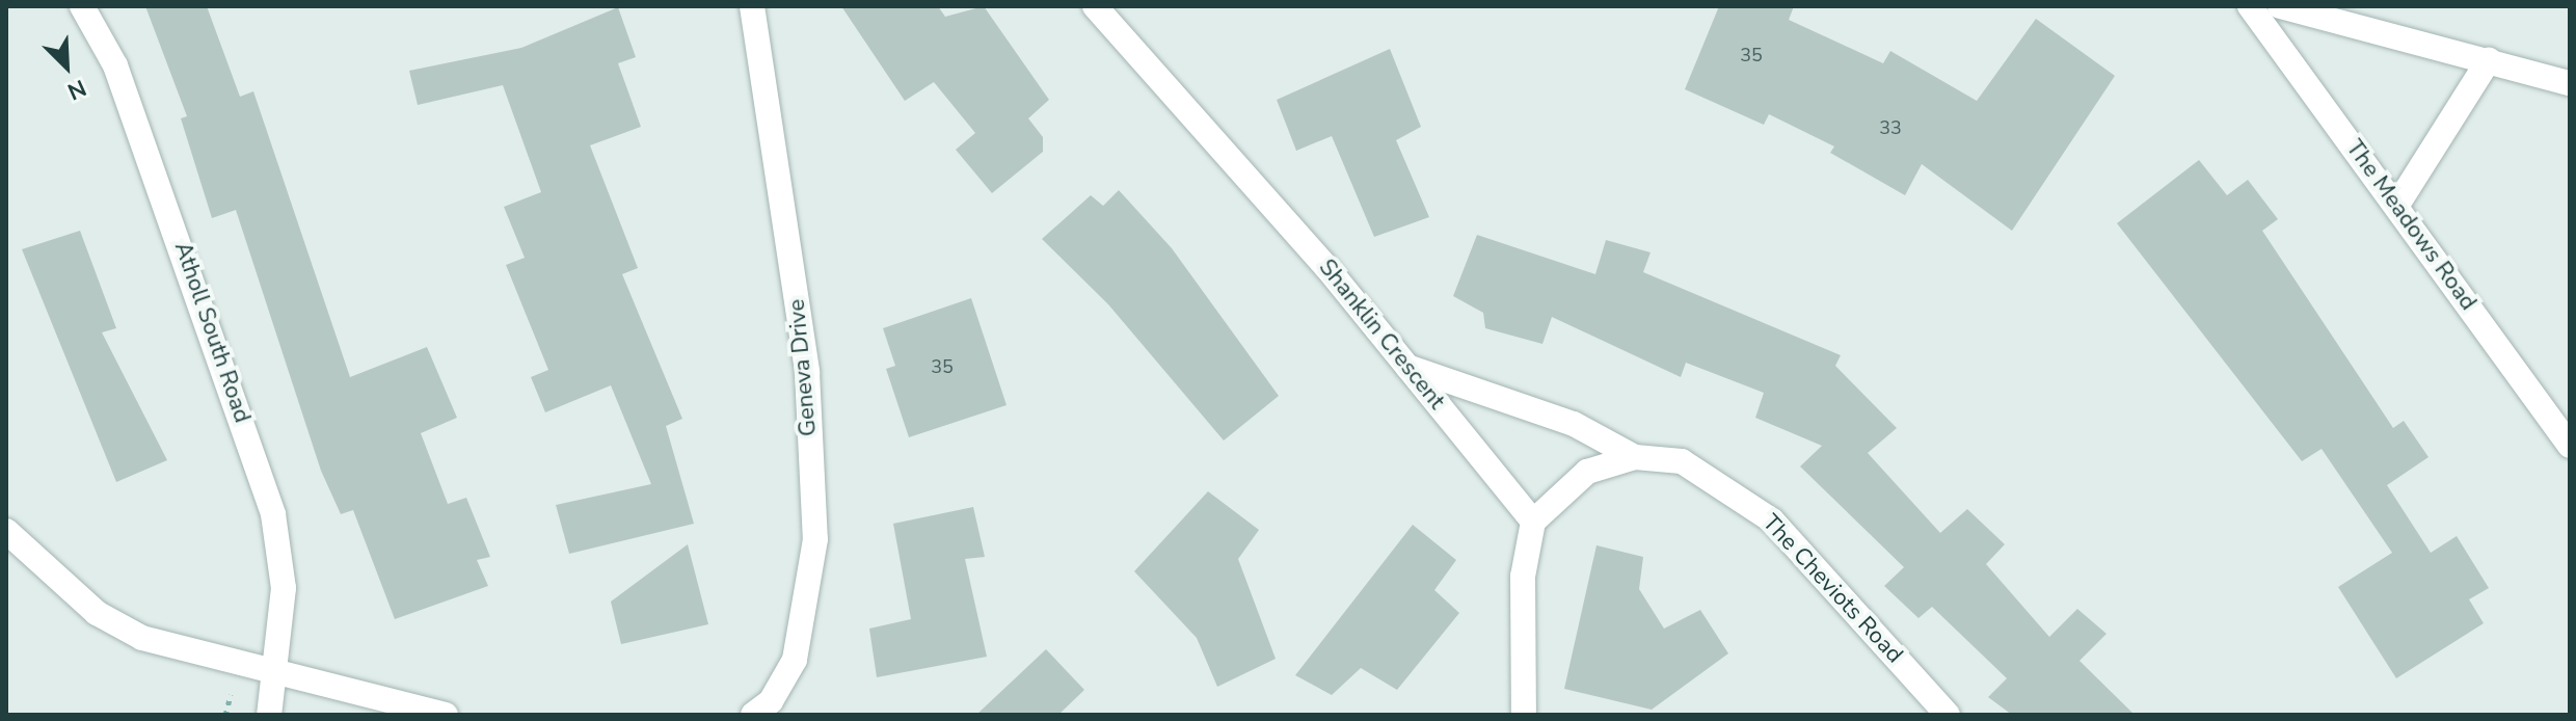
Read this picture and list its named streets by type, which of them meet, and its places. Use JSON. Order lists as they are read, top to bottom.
{
  "streets": {
    "street": [
      "The Meadows Road",
      "Atholl South Road",
      "Shanklin Crescent",
      "Geneva Drive",
      "The Cheviots Road"
    ]
  },
  "crossings": [
    ["Shanklin Crescent", "The Cheviots Road"]
  ],
  "house_numbers": ["35", "33", "35"],
  "north": "bottom right"
}
